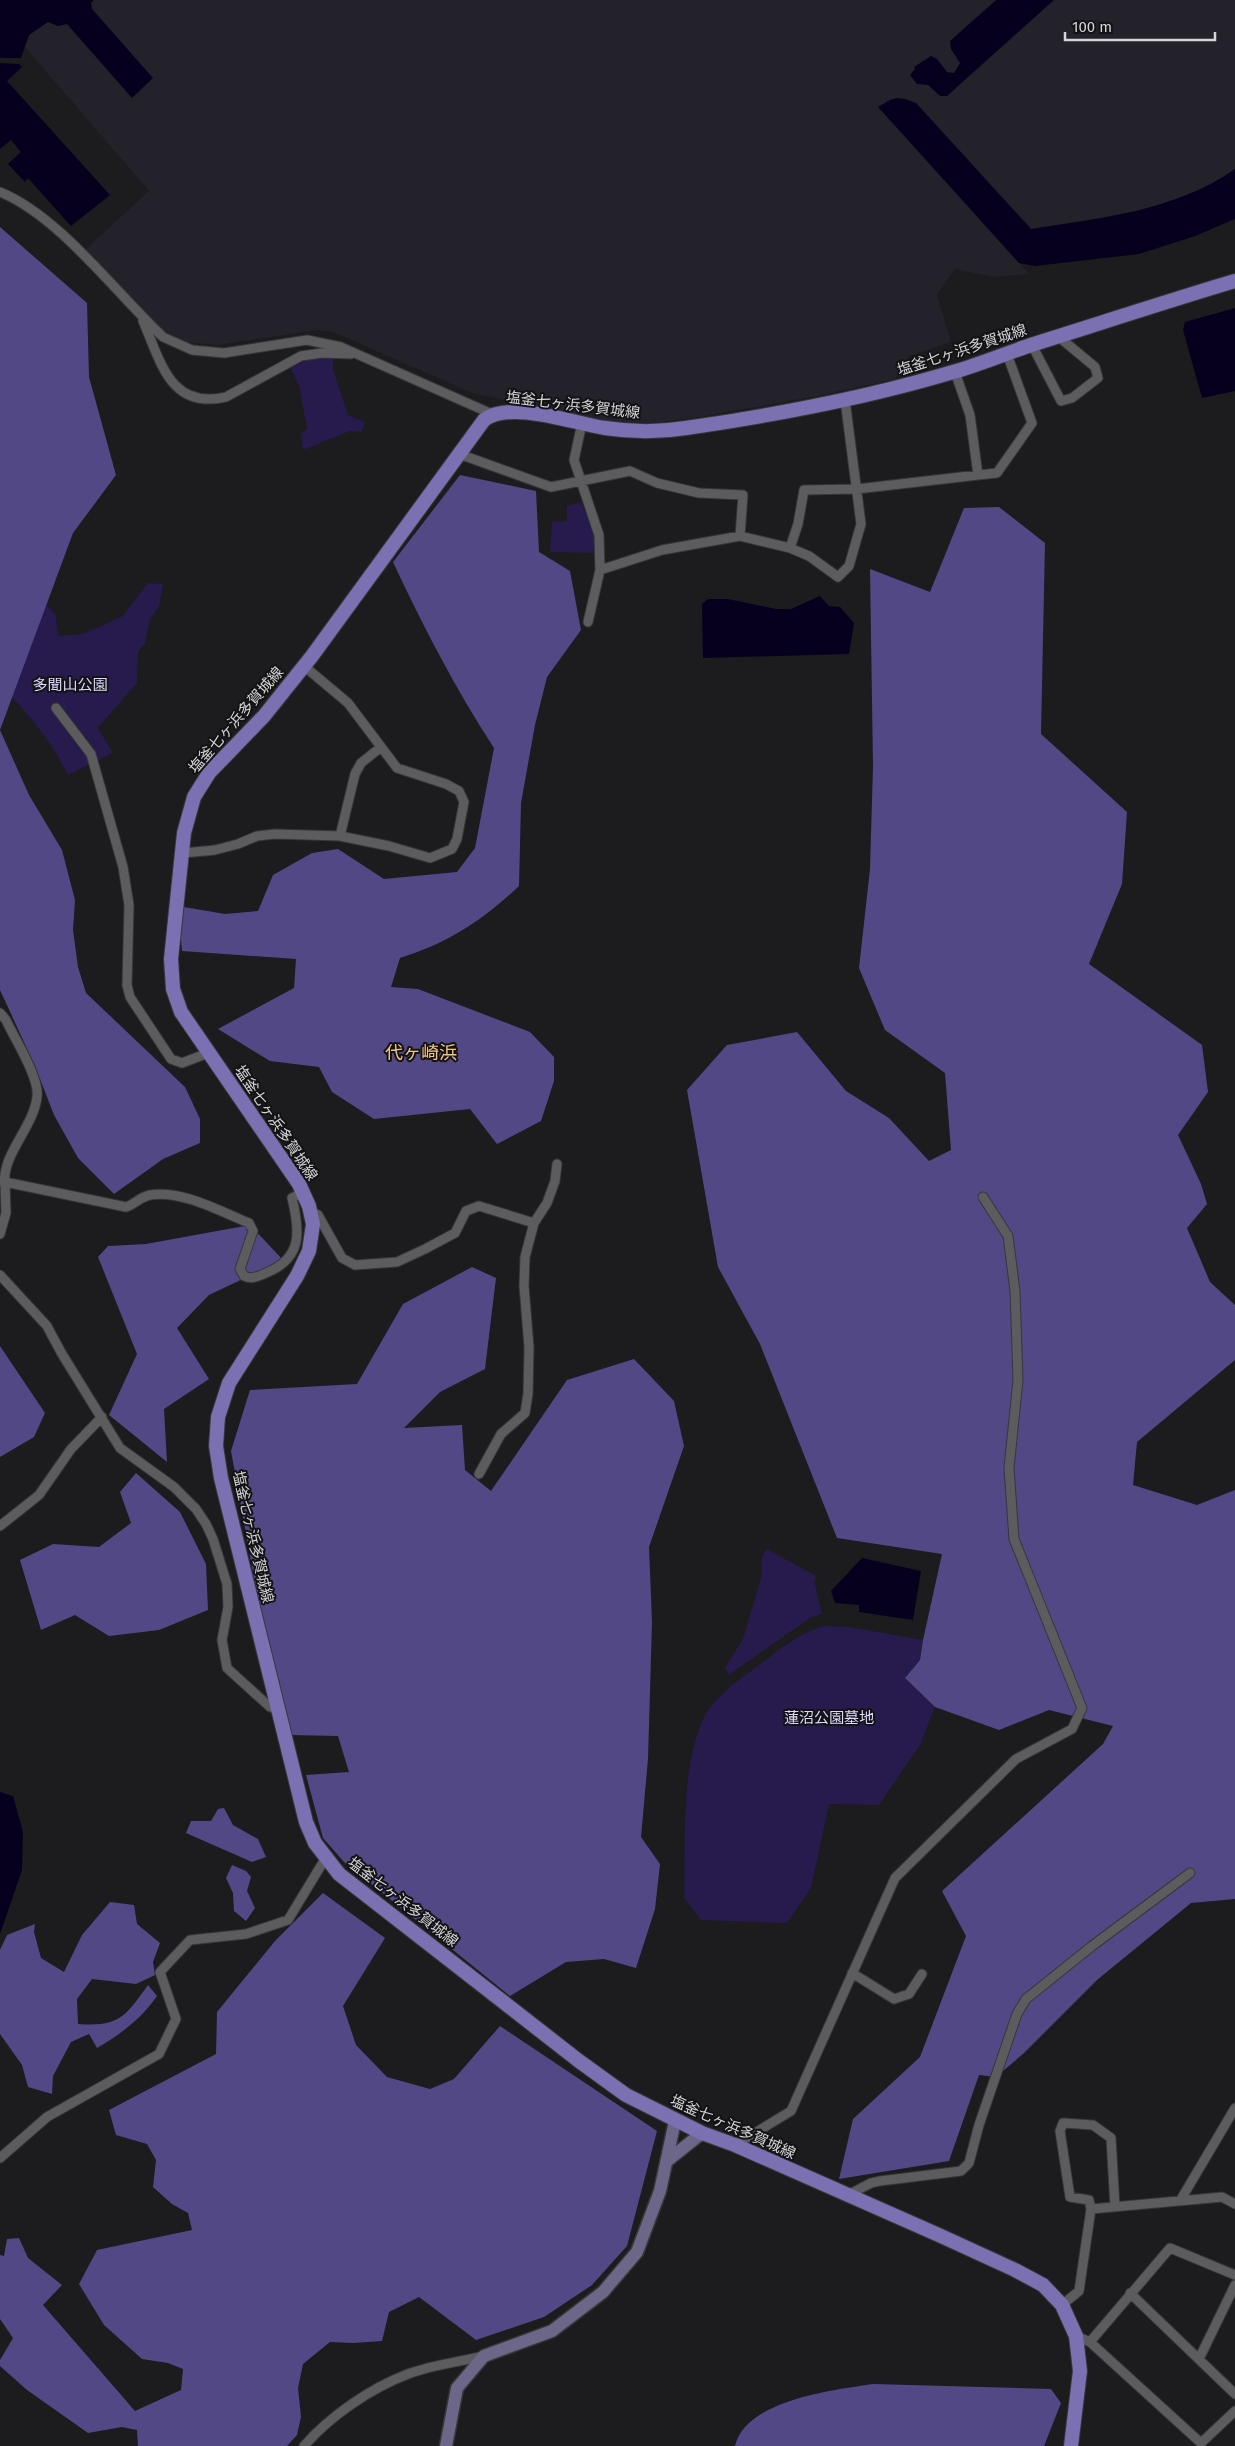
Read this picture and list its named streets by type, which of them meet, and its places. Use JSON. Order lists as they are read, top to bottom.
{
  "streets": {
    "main road": ["塩釜七ヶ浜多賀城線"]
  },
  "districts": ["代ヶ崎浜"],
  "parks": ["多聞山公園", "蓮沼公園墓地"],
  "scale_bar": "100 m"
}
